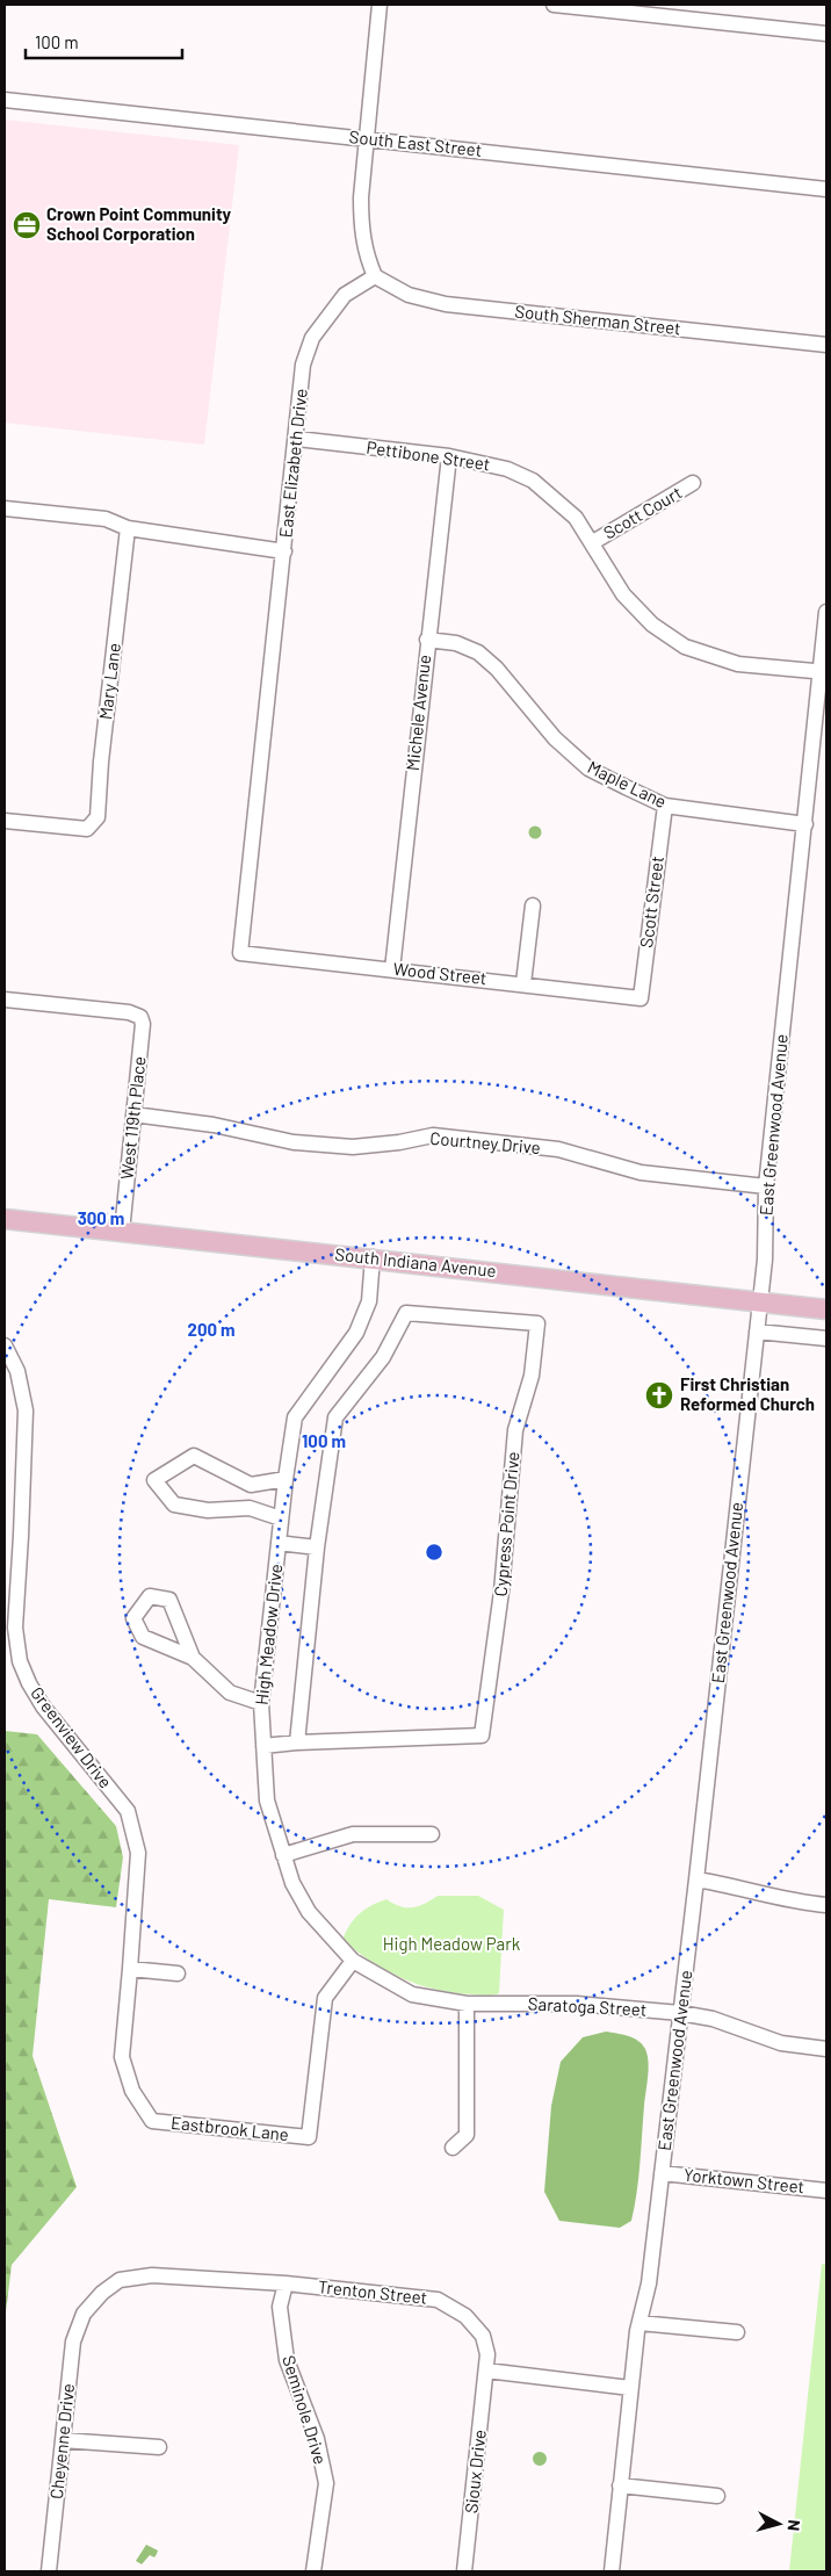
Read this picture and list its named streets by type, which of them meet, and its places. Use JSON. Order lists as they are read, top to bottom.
{
  "streets": {
    "main road": ["South Indiana Avenue"],
    "street": [
      "South East Street",
      "South Sherman Street",
      "Pettibone Street",
      "East Elizabeth Drive",
      "Scott Court",
      "Mary Lane",
      "Michele Avenue",
      "Maple Lane",
      "Scott Street",
      "Wood Street",
      "West 119th Place",
      "East Greenwood Avenue",
      "Courtney Drive",
      "Cypress Point Drive",
      "High Meadow Drive",
      "Greenview Drive",
      "Saratoga Street",
      "Eastbrook Lane",
      "Yorktown Street",
      "Trenton Street",
      "Seminole Drive",
      "Cheyenne Drive",
      "Sioux Drive"
    ]
  },
  "crossings": [
    ["South Sherman Street", "East Elizabeth Drive"],
    ["Pettibone Street", "East Elizabeth Drive"],
    ["Pettibone Street", "Scott Court"],
    ["Pettibone Street", "Michele Avenue"],
    ["Pettibone Street", "East Greenwood Avenue"],
    ["East Elizabeth Drive", "Wood Street"],
    ["Michele Avenue", "Maple Lane"],
    ["Michele Avenue", "Wood Street"],
    ["Maple Lane", "Scott Street"],
    ["Maple Lane", "East Greenwood Avenue"],
    ["Scott Street", "Wood Street"],
    ["West 119th Place", "Courtney Drive"],
    ["West 119th Place", "South Indiana Avenue"],
    ["East Greenwood Avenue", "Courtney Drive"],
    ["East Greenwood Avenue", "South Indiana Avenue"],
    ["East Greenwood Avenue", "Saratoga Street"],
    ["East Greenwood Avenue", "Yorktown Street"],
    ["South Indiana Avenue", "High Meadow Drive"],
    ["High Meadow Drive", "Saratoga Street"],
    ["High Meadow Drive", "Eastbrook Lane"],
    ["Greenview Drive", "Eastbrook Lane"],
    ["Saratoga Street", "Eastbrook Lane"],
    ["Trenton Street", "Seminole Drive"],
    ["Trenton Street", "Cheyenne Drive"],
    ["Trenton Street", "Sioux Drive"]
  ],
  "parks": ["High Meadow Park"],
  "places": {
    "office": ["Crown Point Community School Corporation"],
    "church": ["First Christian Reformed Church"]
  },
  "scale_bar": "100 m",
  "north": "right",
  "rings": ["300 m", "200 m", "100 m"]
}
